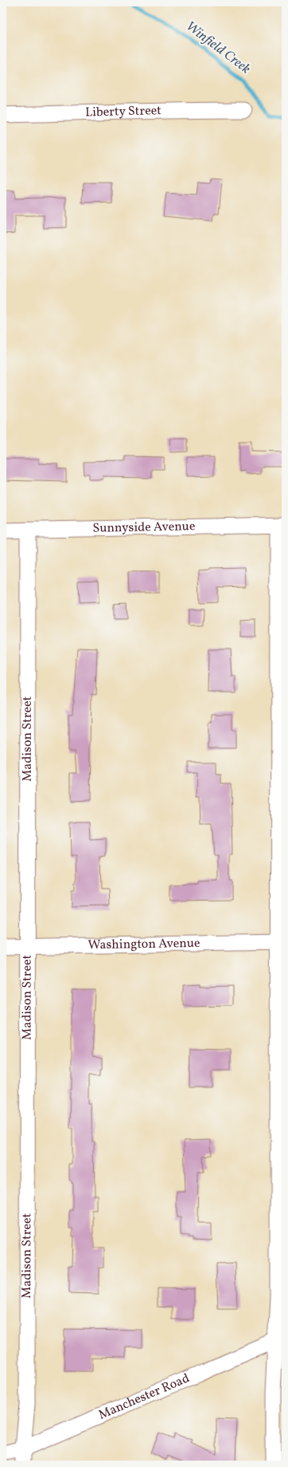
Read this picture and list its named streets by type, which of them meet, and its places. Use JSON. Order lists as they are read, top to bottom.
{
  "streets": {
    "street": [
      "Liberty Street",
      "Sunnyside Avenue",
      "Madison Street",
      "Washington Avenue",
      "Manchester Road"
    ]
  },
  "crossings": [
    ["Sunnyside Avenue", "Madison Street"],
    ["Madison Street", "Washington Avenue"],
    ["Madison Street", "Manchester Road"]
  ],
  "water": ["Winfield Creek"]
}
